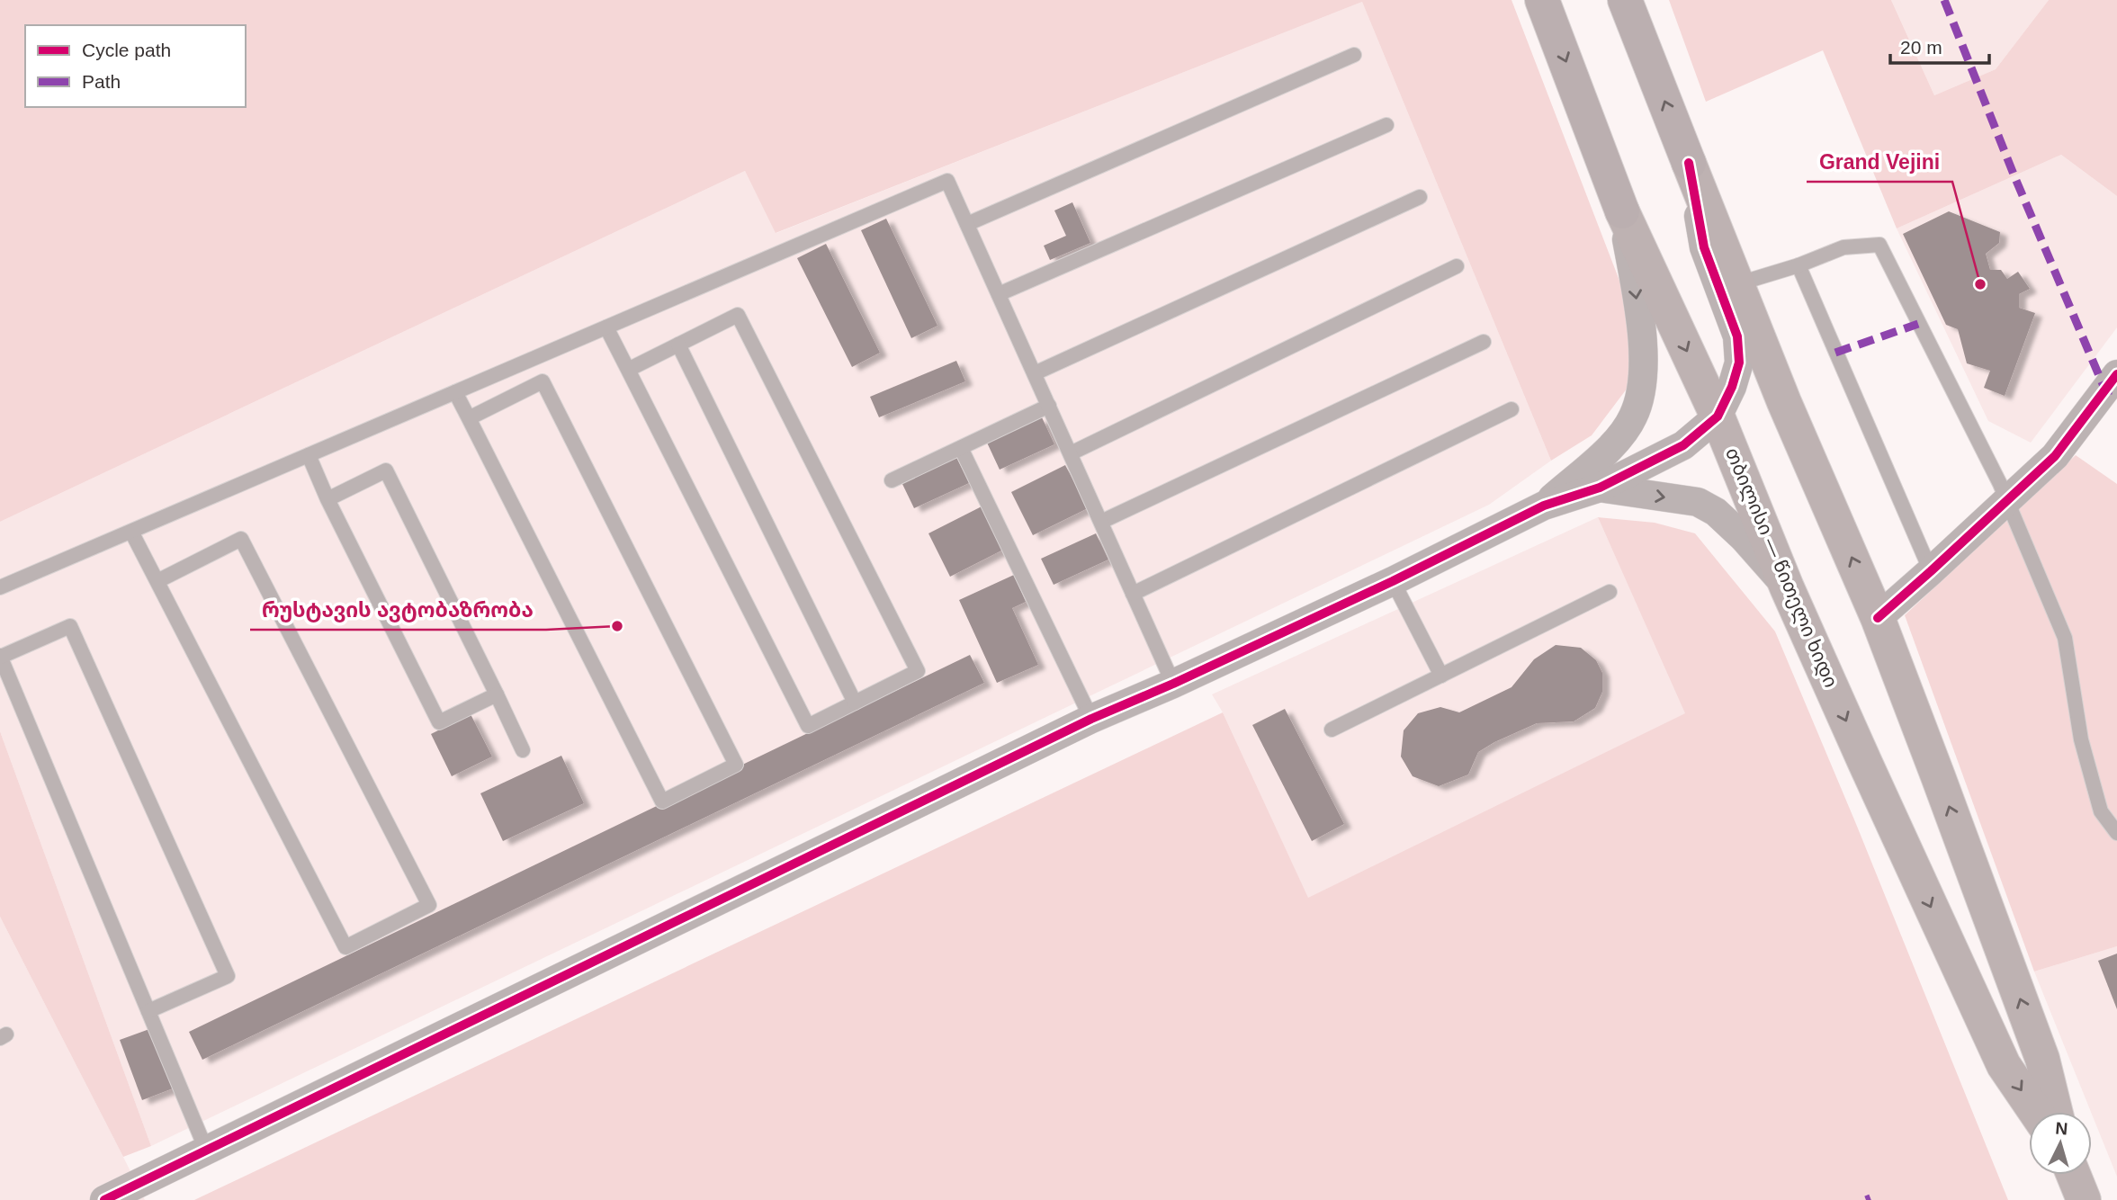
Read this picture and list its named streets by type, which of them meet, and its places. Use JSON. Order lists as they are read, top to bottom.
{
  "streets": {
    "highway": ["თბილისი — წითელი ხიდი"]
  },
  "places": ["Grand Vejini", "რუსტავის ავტობაზრობა"],
  "legend": ["Cycle path", "Path"],
  "scale_bar": "20 m",
  "north": "top"
}
